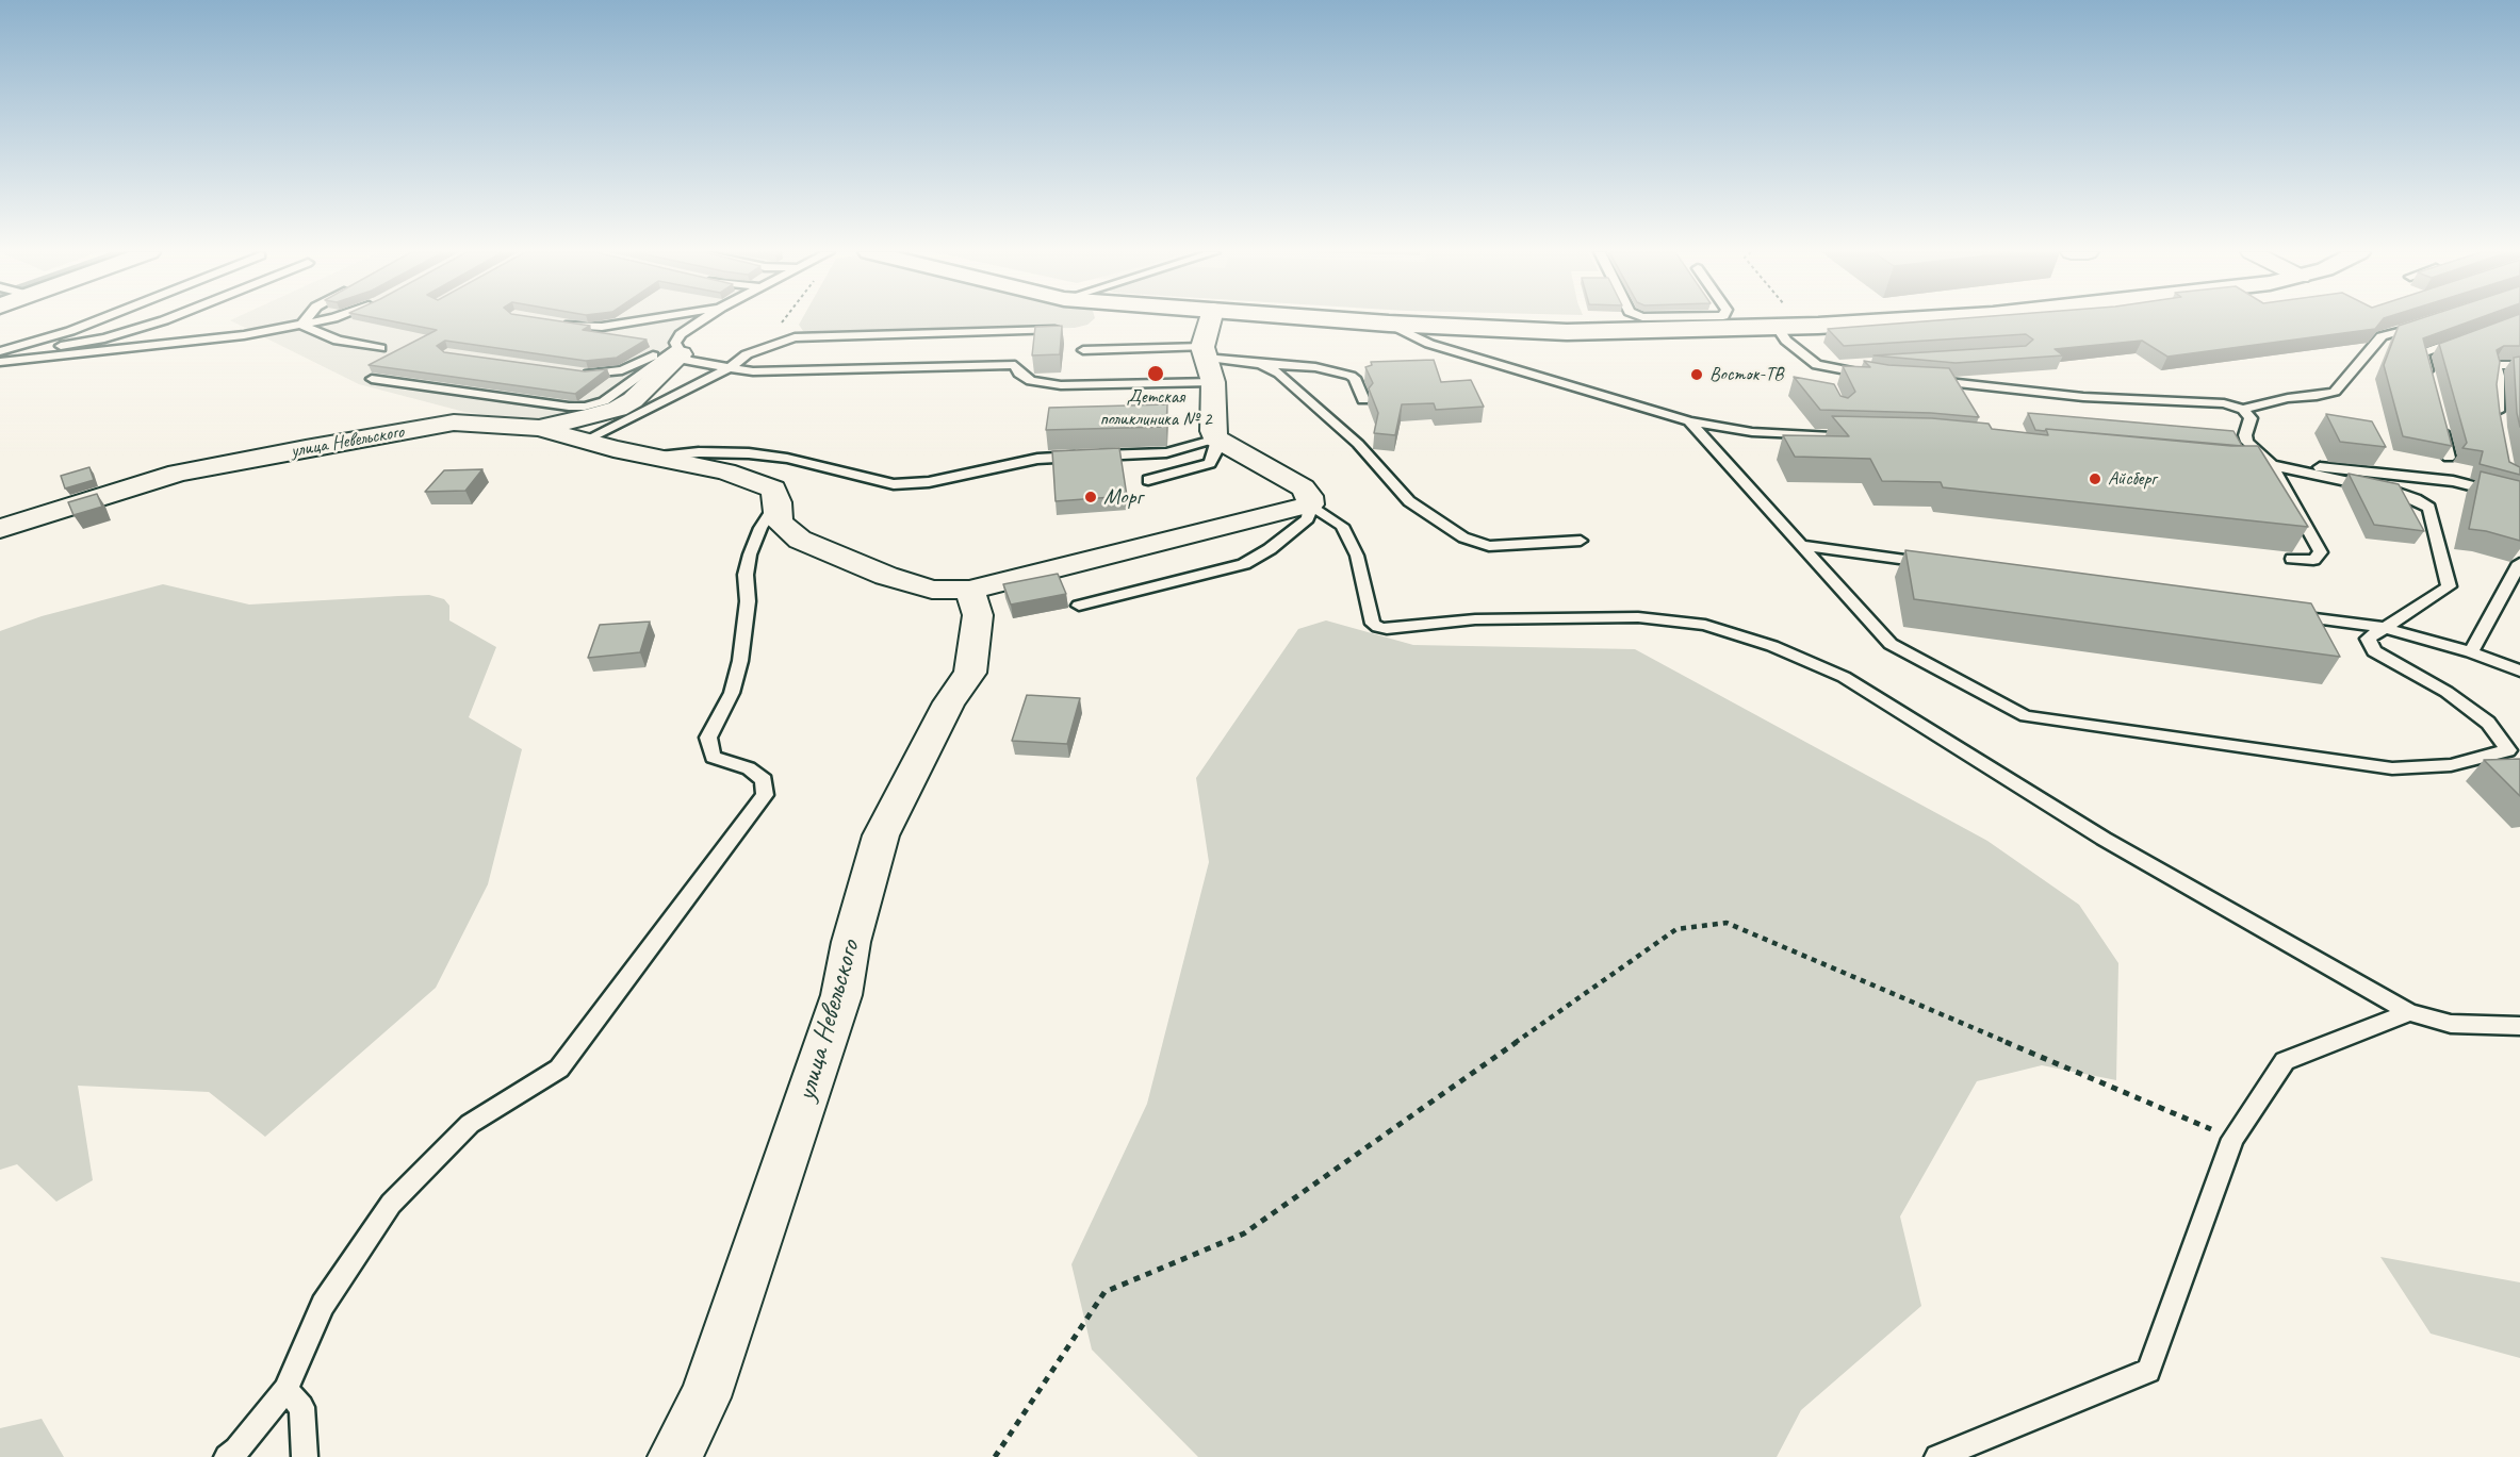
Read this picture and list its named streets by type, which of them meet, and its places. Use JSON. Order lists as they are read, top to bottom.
{
  "streets": {
    "street": ["улица Невельского"]
  },
  "places": [
    "Детская поликлиника № 2",
    "Восток-ТВ",
    "Айсберг",
    "Морг"
  ]
}
